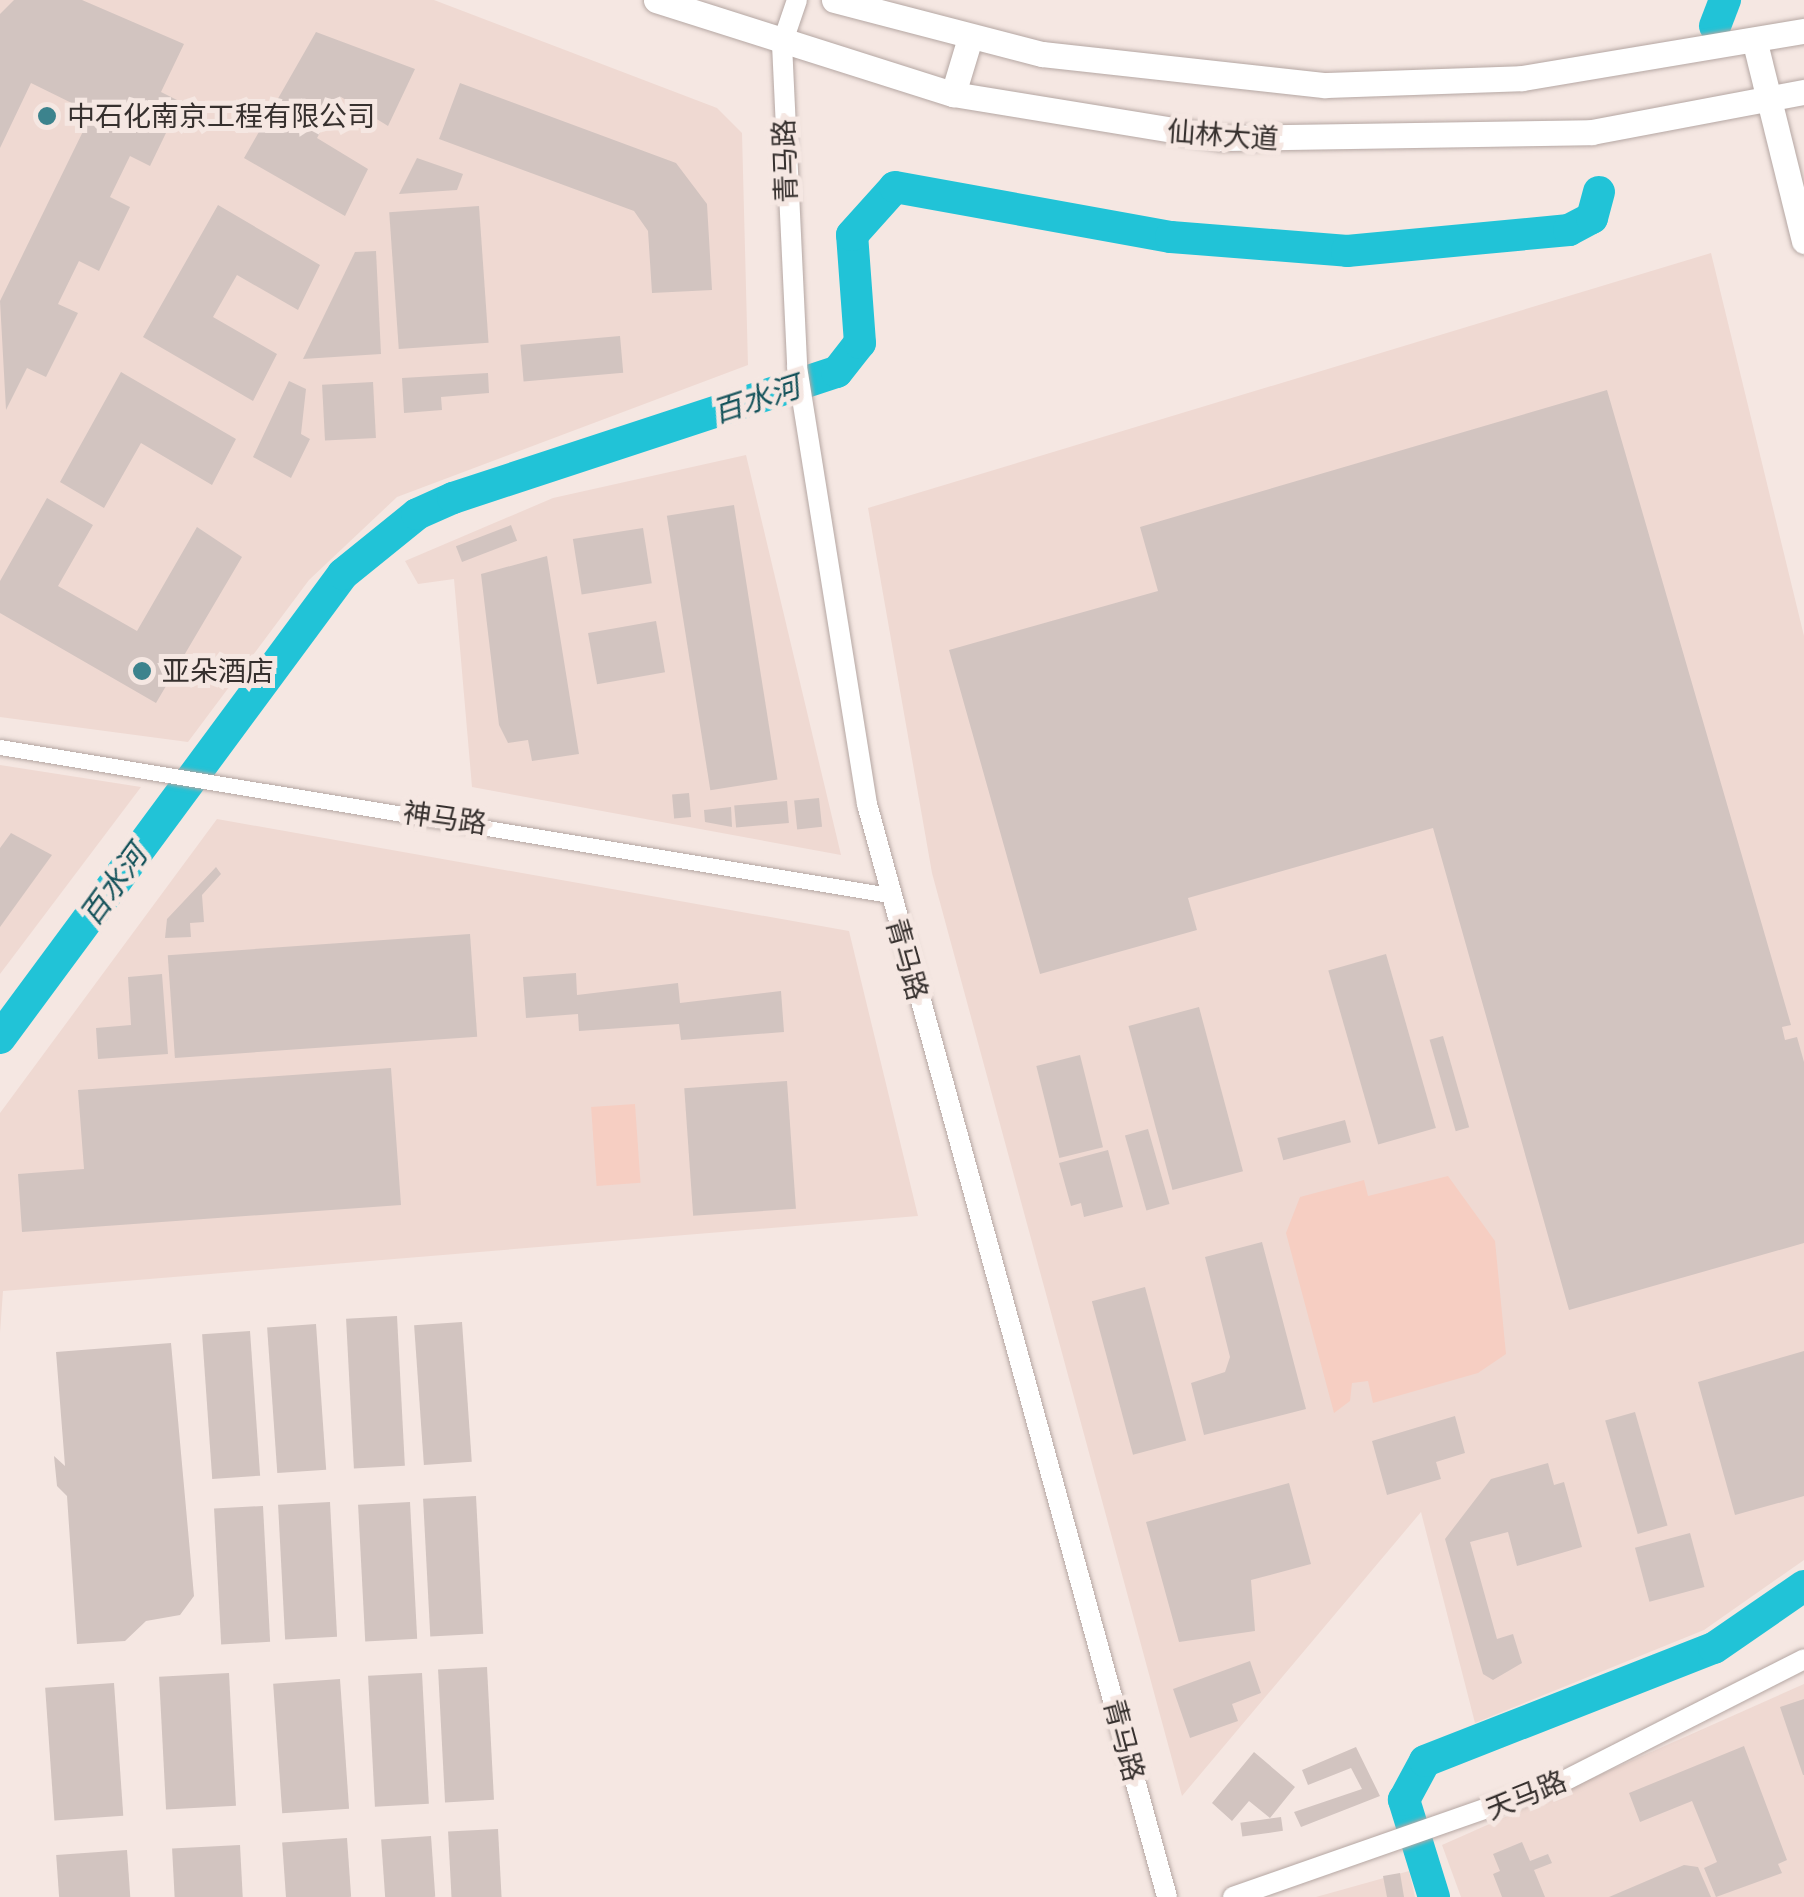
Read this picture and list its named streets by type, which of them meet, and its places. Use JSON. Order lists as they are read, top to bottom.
{
  "streets": {
    "main road": ["仙林大道"],
    "street": ["青马路", "神马路", "天马路"]
  },
  "crossings": [
    ["仙林大道", "青马路"],
    ["青马路", "神马路"]
  ],
  "water": ["百水河"],
  "places": ["中石化南京工程有限公司", "亚朵酒店"]
}
